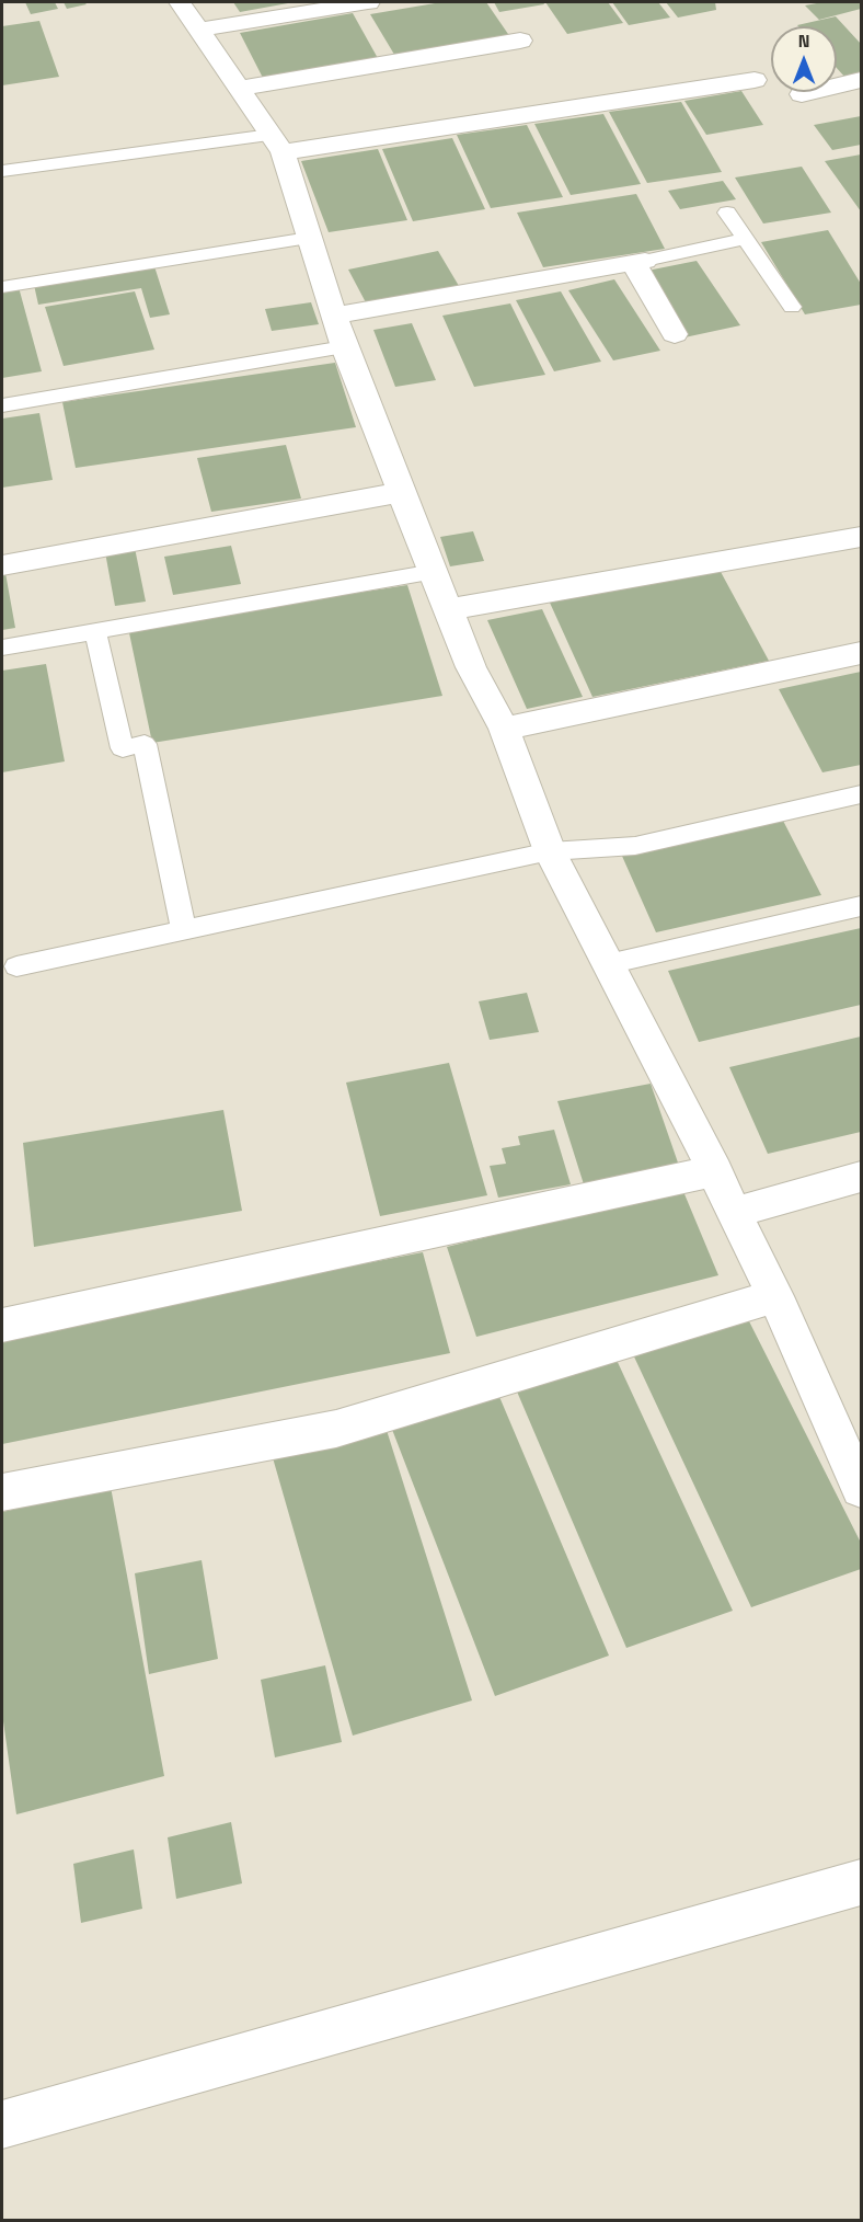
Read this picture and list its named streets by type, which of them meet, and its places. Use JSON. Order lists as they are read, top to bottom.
{
  "north": "top"
}
